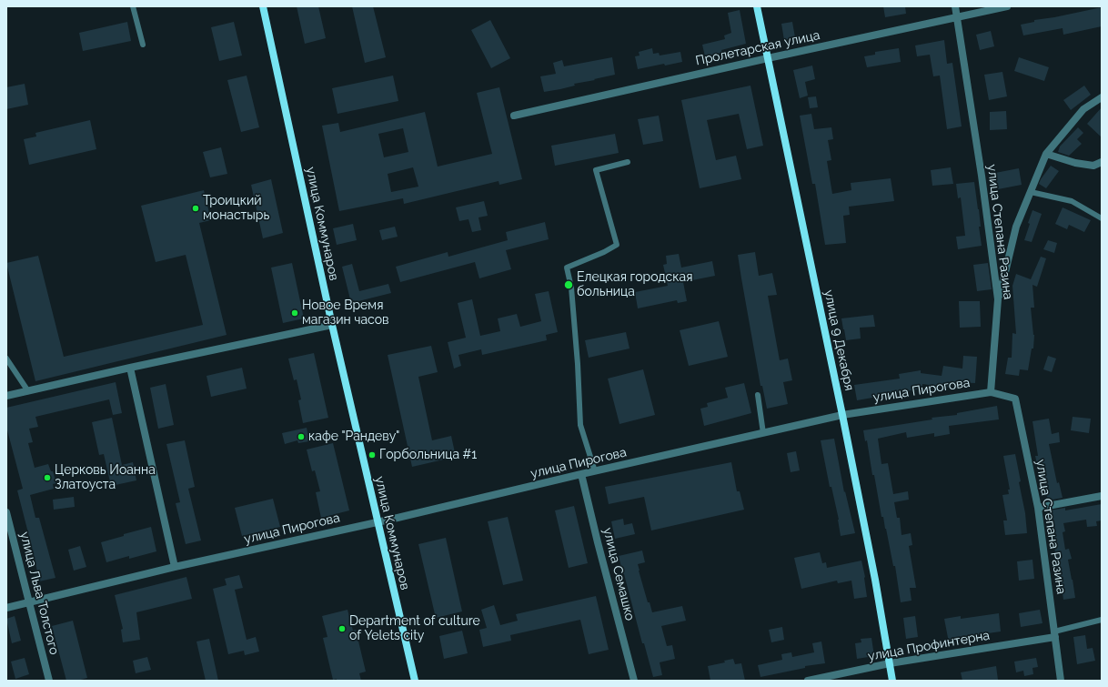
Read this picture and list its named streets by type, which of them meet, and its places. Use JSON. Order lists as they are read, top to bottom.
{
  "streets": {
    "main road": ["улица Коммунаров", "улица 9 Декабря"],
    "street": [
      "Пролетарская улица",
      "улица Степана Разина",
      "улица Пирогова",
      "улица Семашко",
      "улица Льва Толстого",
      "улица Профинтерна"
    ]
  },
  "crossings": [
    ["Пролетарская улица", "улица Степана Разина"],
    ["Пролетарская улица", "улица 9 Декабря"],
    ["улица Коммунаров", "улица Пирогова"],
    ["улица Степана Разина", "улица Пирогова"],
    ["улица Степана Разина", "улица Профинтерна"],
    ["улица 9 Декабря", "улица Пирогова"],
    ["улица 9 Декабря", "улица Профинтерна"],
    ["улица Пирогова", "улица Семашко"],
    ["улица Пирогова", "улица Льва Толстого"]
  ],
  "places": [
    "Троицкий монастырь",
    "Елецкая городская больница",
    "Новое Время магазин часов",
    "кафе \"Рандеву\"",
    "Горбольница #1",
    "Церковь Иоанна Златоуста",
    "Department of culture of Yelets city"
  ]
}
